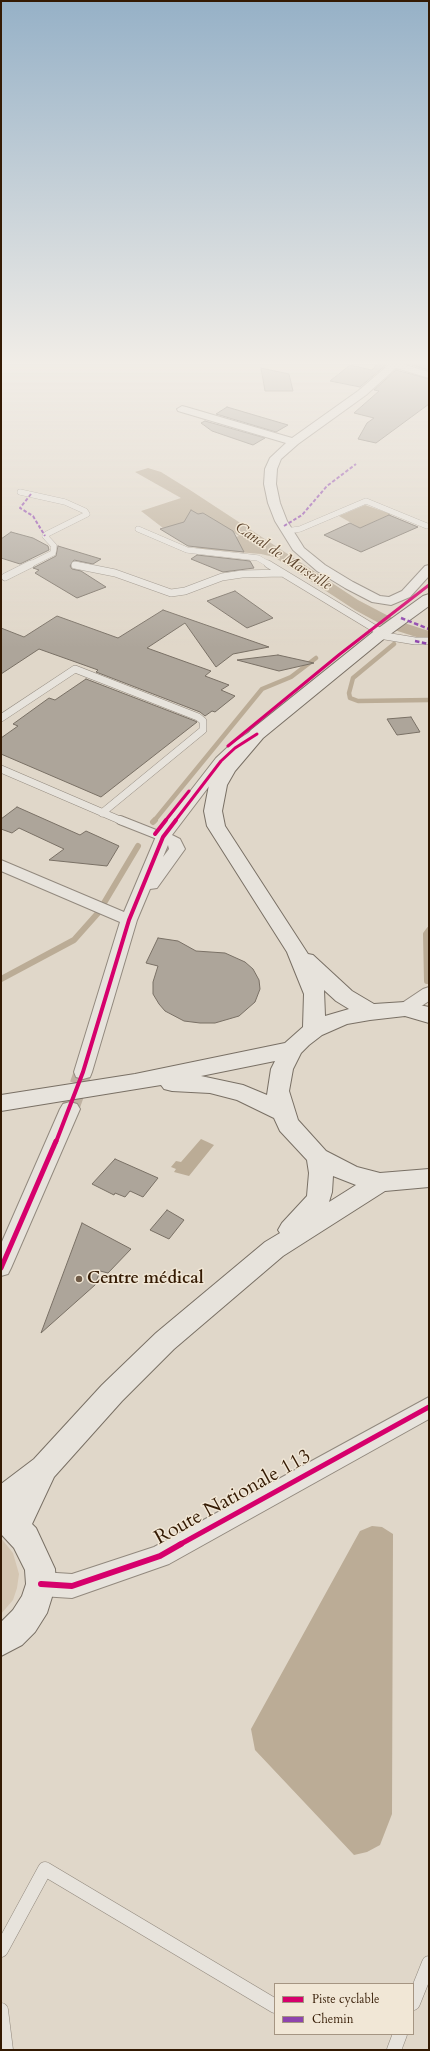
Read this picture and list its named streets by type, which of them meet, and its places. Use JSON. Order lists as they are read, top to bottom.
{
  "streets": {
    "street": ["Route Nationale 113"]
  },
  "water": ["Canal de Marseille"],
  "places": ["Centre médical"],
  "legend": ["Piste cyclable", "Chemin"]
}
